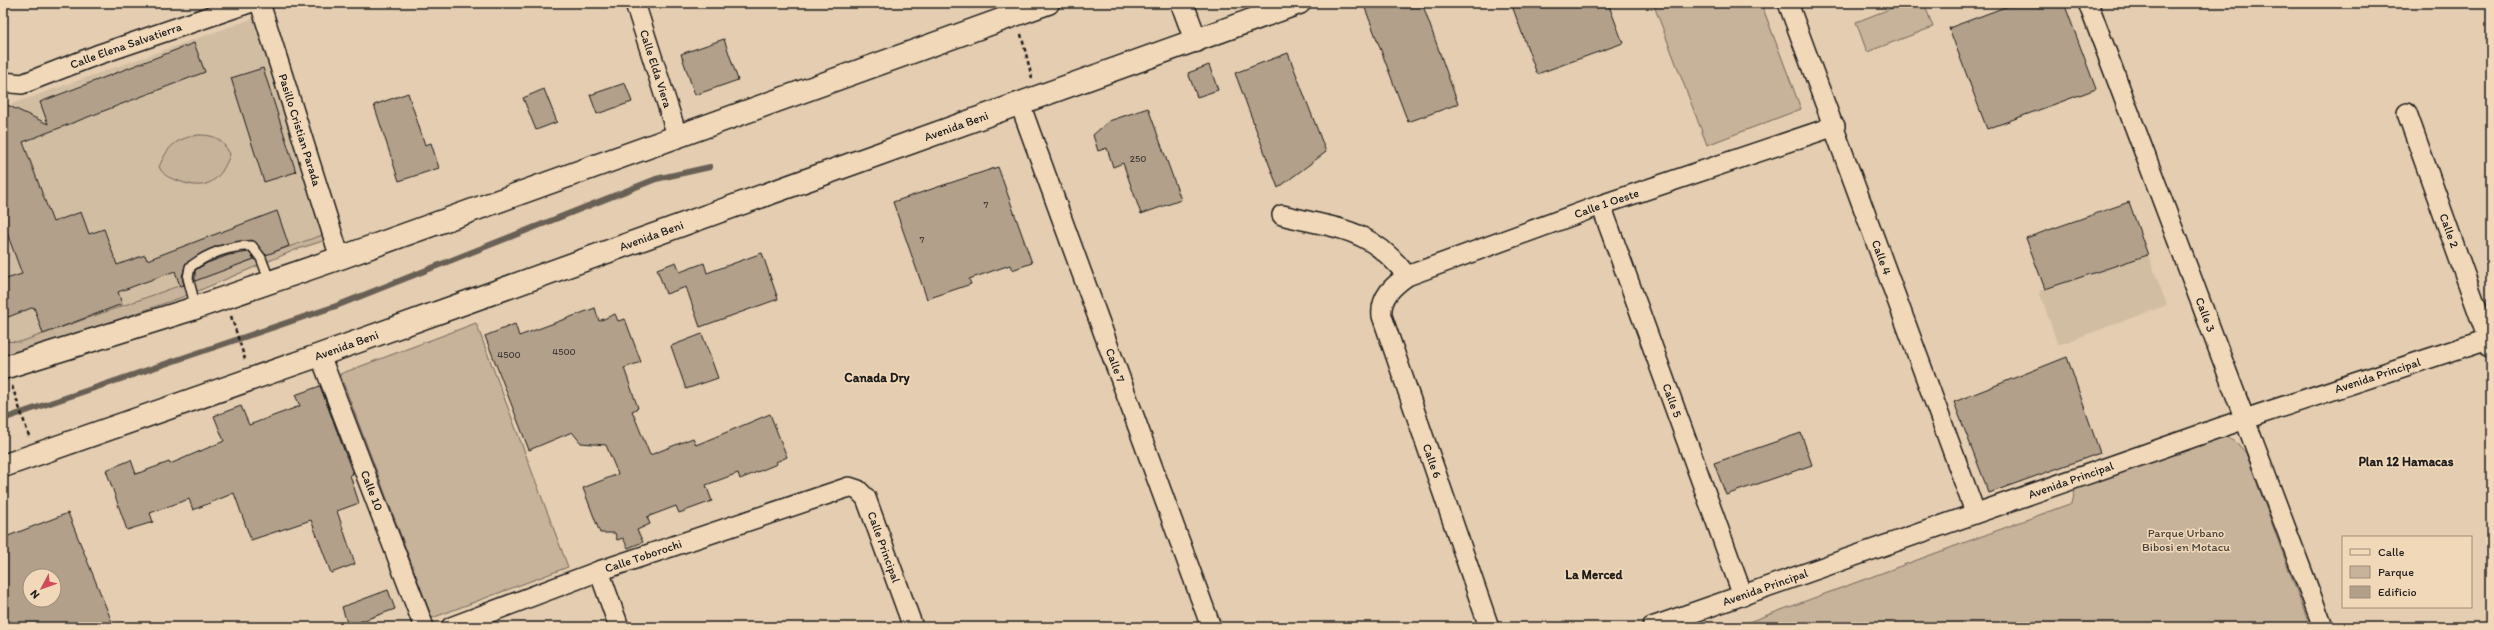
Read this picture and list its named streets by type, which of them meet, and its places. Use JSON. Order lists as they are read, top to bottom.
{
  "streets": {
    "street": [
      "Calle Elena Salvatierra",
      "Calle Elda Viera",
      "Avenida Beni",
      "Pasillo Cristian Parada",
      "Calle 1 Oeste",
      "Calle 2",
      "Calle 4",
      "Calle 3",
      "Calle 7",
      "Avenida Principal",
      "Calle 5",
      "Calle 6",
      "Calle 10",
      "Calle Principal",
      "Calle Toborochi"
    ]
  },
  "crossings": [
    ["Avenida Beni", "Calle 7"],
    ["Avenida Beni", "Calle 10"],
    ["Calle 1 Oeste", "Calle 4"],
    ["Calle 1 Oeste", "Calle 5"],
    ["Calle 1 Oeste", "Calle 6"],
    ["Calle 2", "Avenida Principal"],
    ["Calle 4", "Avenida Principal"],
    ["Calle 3", "Avenida Principal"],
    ["Avenida Principal", "Calle 5"],
    ["Calle Principal", "Calle Toborochi"]
  ],
  "districts": ["Canada Dry", "Plan 12 Hamacas", "La Merced"],
  "parks": ["Parque Urbano Bibosi en Motacu"],
  "house_numbers": [
    "250",
    "7",
    "7",
    "4500",
    "4500"
  ],
  "legend": ["Calle", "Parque", "Edificio"],
  "north": "bottom left"
}
